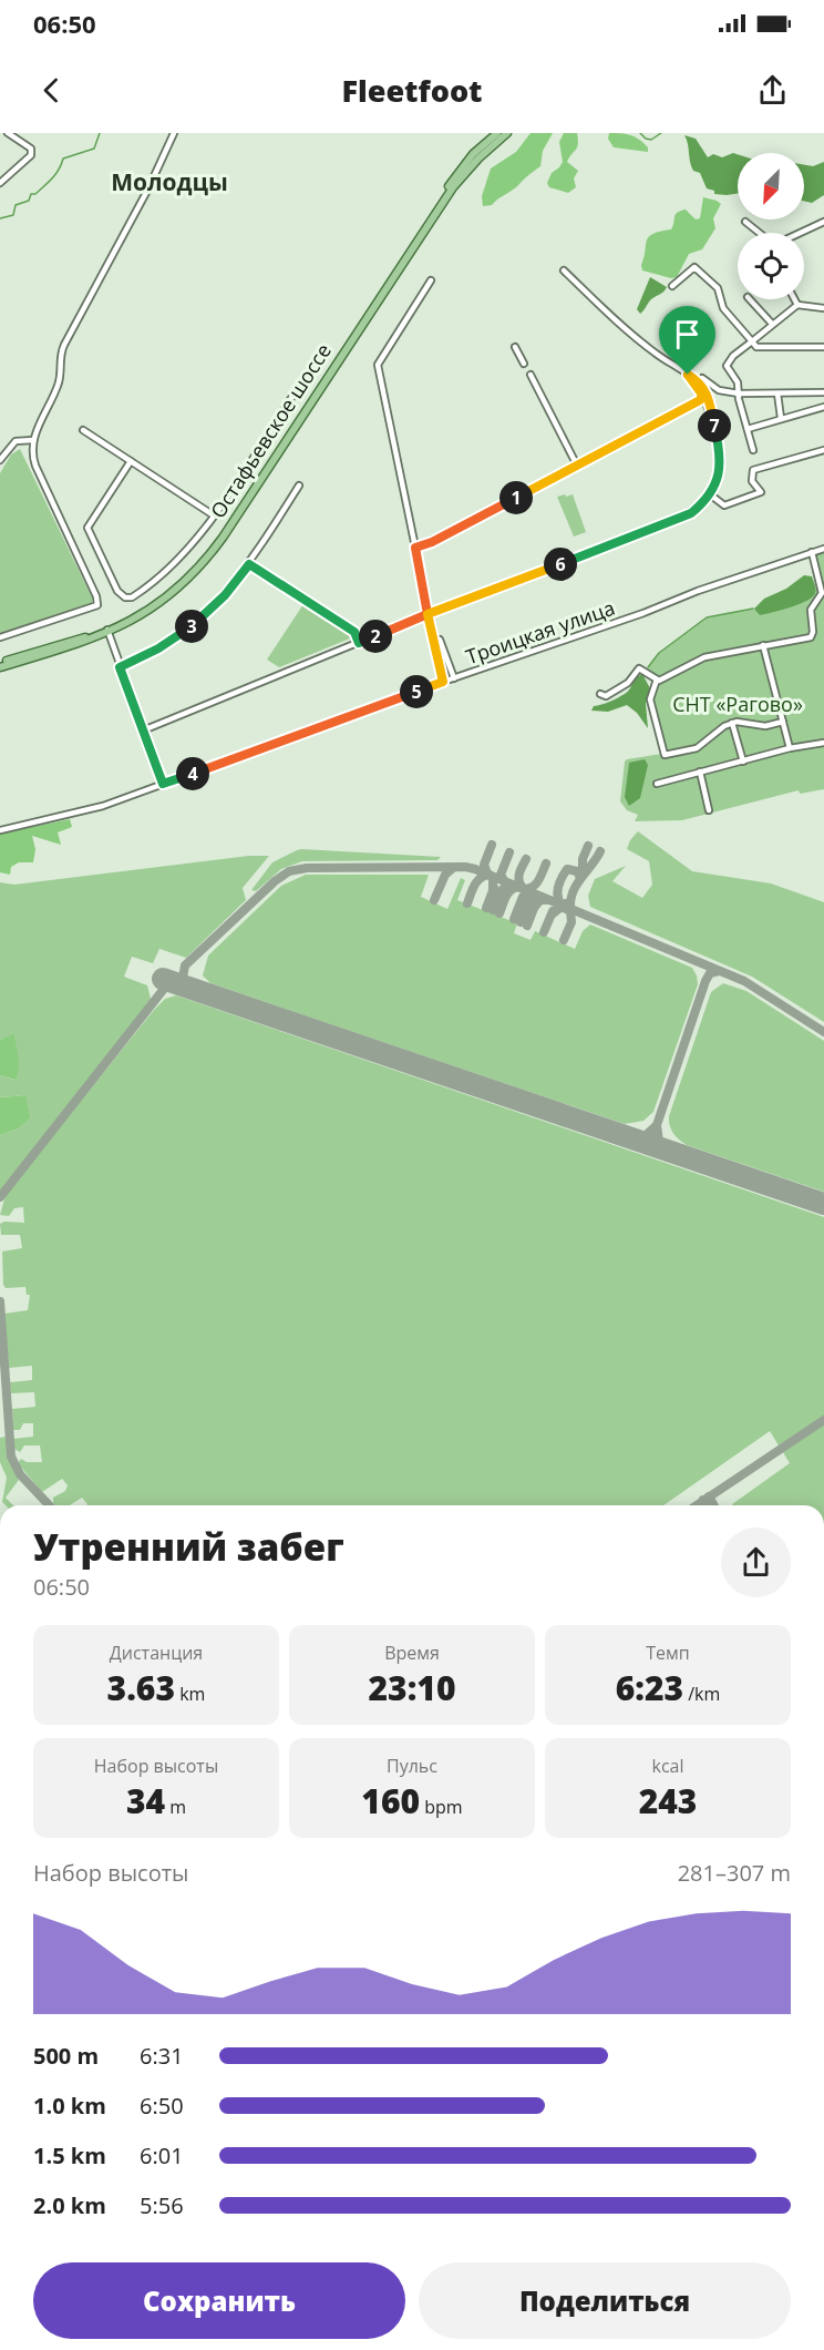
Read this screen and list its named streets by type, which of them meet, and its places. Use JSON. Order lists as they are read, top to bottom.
{
  "streets": {
    "main road": ["Остафьевское шоссе"],
    "street": ["Троицкая улица"]
  },
  "districts": ["Молодцы"],
  "parks": ["СНТ «Рагово»"],
  "north": "bottom left",
  "page": {
    "status": "06:50",
    "header": "Fleetfoot",
    "pins": [
      "7",
      "1",
      "6",
      "3",
      "2",
      "5",
      "4"
    ],
    "heading": ["Утренний забег", "06:50"],
    "stats": [
      ["Дистанция", "3.63 km"],
      ["Время", "23:10"],
      ["Темп", "6:23 /km"],
      ["Набор высоты", "34 m"],
      ["Пульс", "160 bpm"],
      ["kcal", "243"]
    ],
    "chart": ["Набор высоты", "281–307 m"],
    "list": [
      {
        "name": "500 m",
        "note": "6:31"
      },
      {
        "name": "1.0 km",
        "note": "6:50"
      },
      {
        "name": "1.5 km",
        "note": "6:01"
      },
      {
        "name": "2.0 km",
        "note": "5:56"
      }
    ],
    "buttons": ["Сохранить", "Поделиться"]
  }
}
